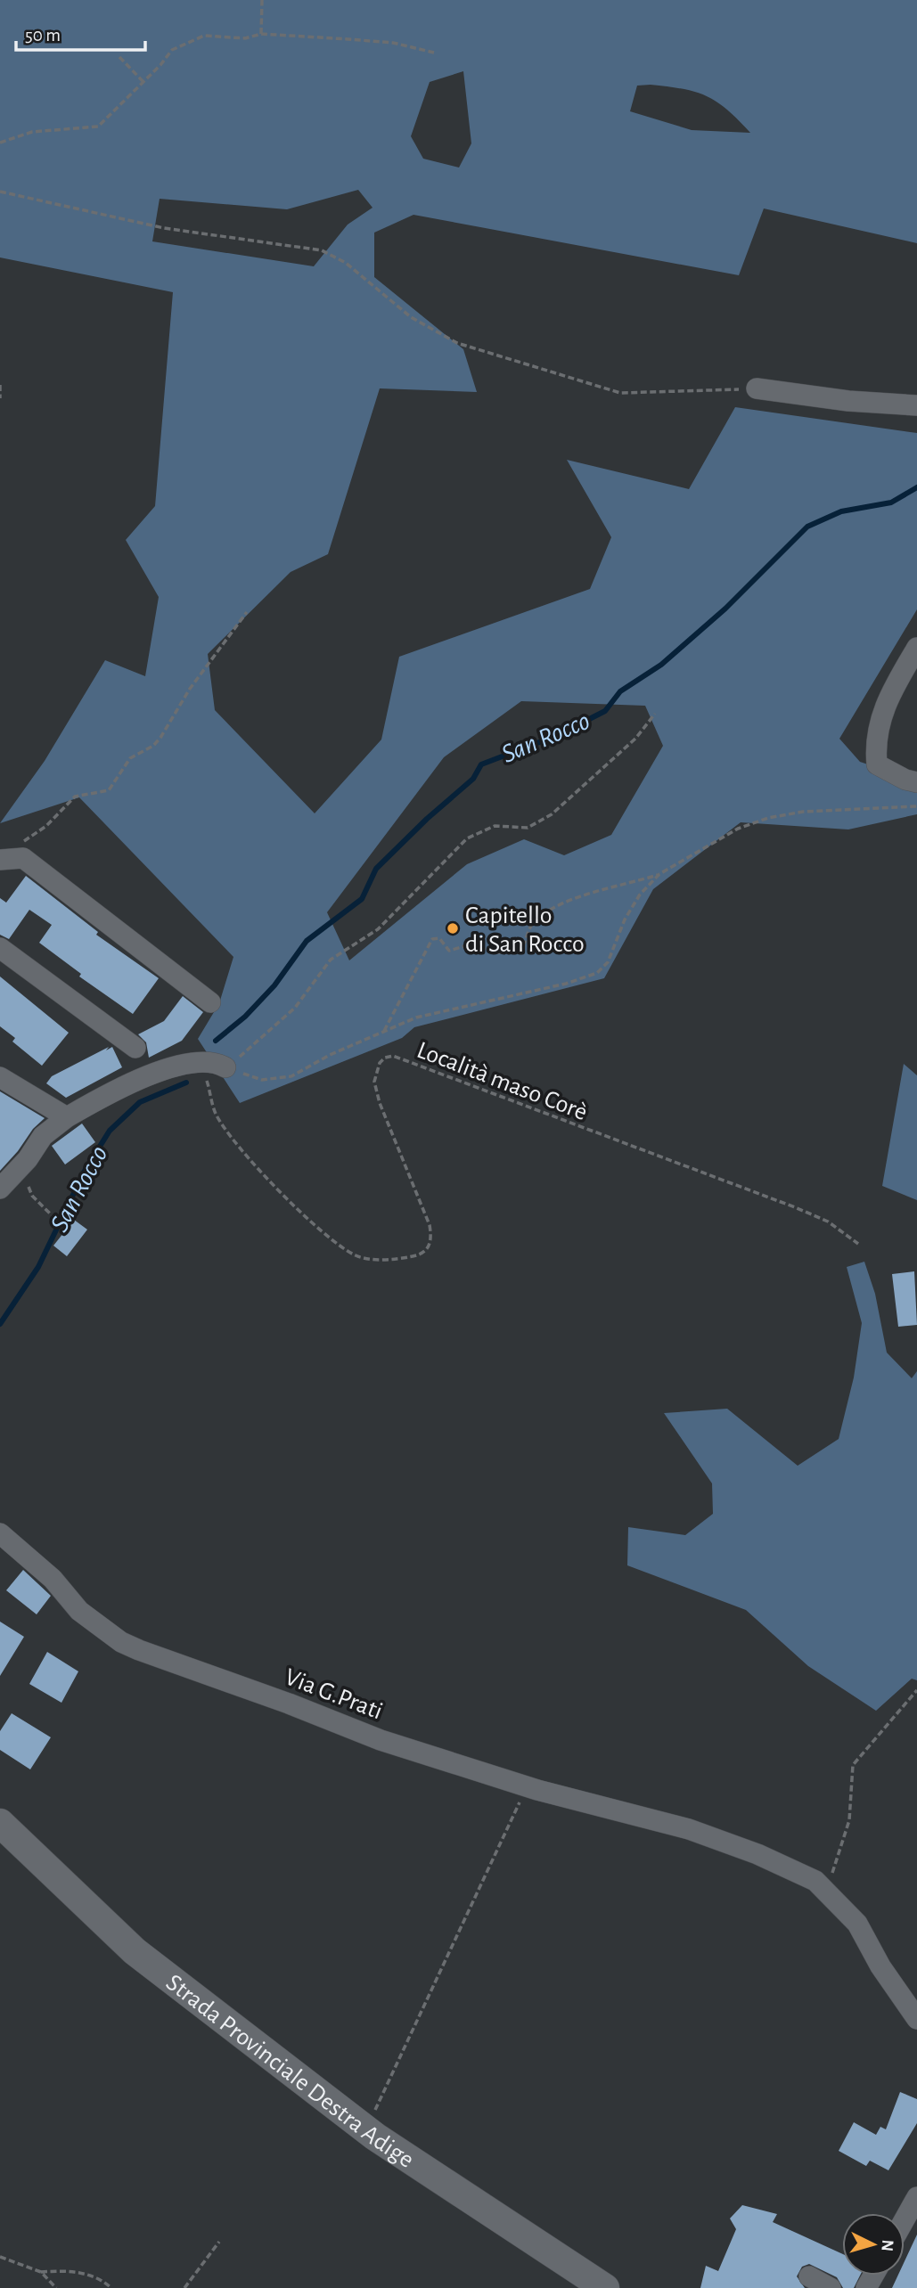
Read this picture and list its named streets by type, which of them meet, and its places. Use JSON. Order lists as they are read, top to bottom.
{
  "streets": {
    "main road": ["Strada Provinciale Destra Adige"],
    "street": ["Via G.Prati"],
    "path": ["Località maso Corè"]
  },
  "water": ["San Rocco"],
  "places": ["Capitello di San Rocco"],
  "scale_bar": "50 m",
  "north": "right"
}
